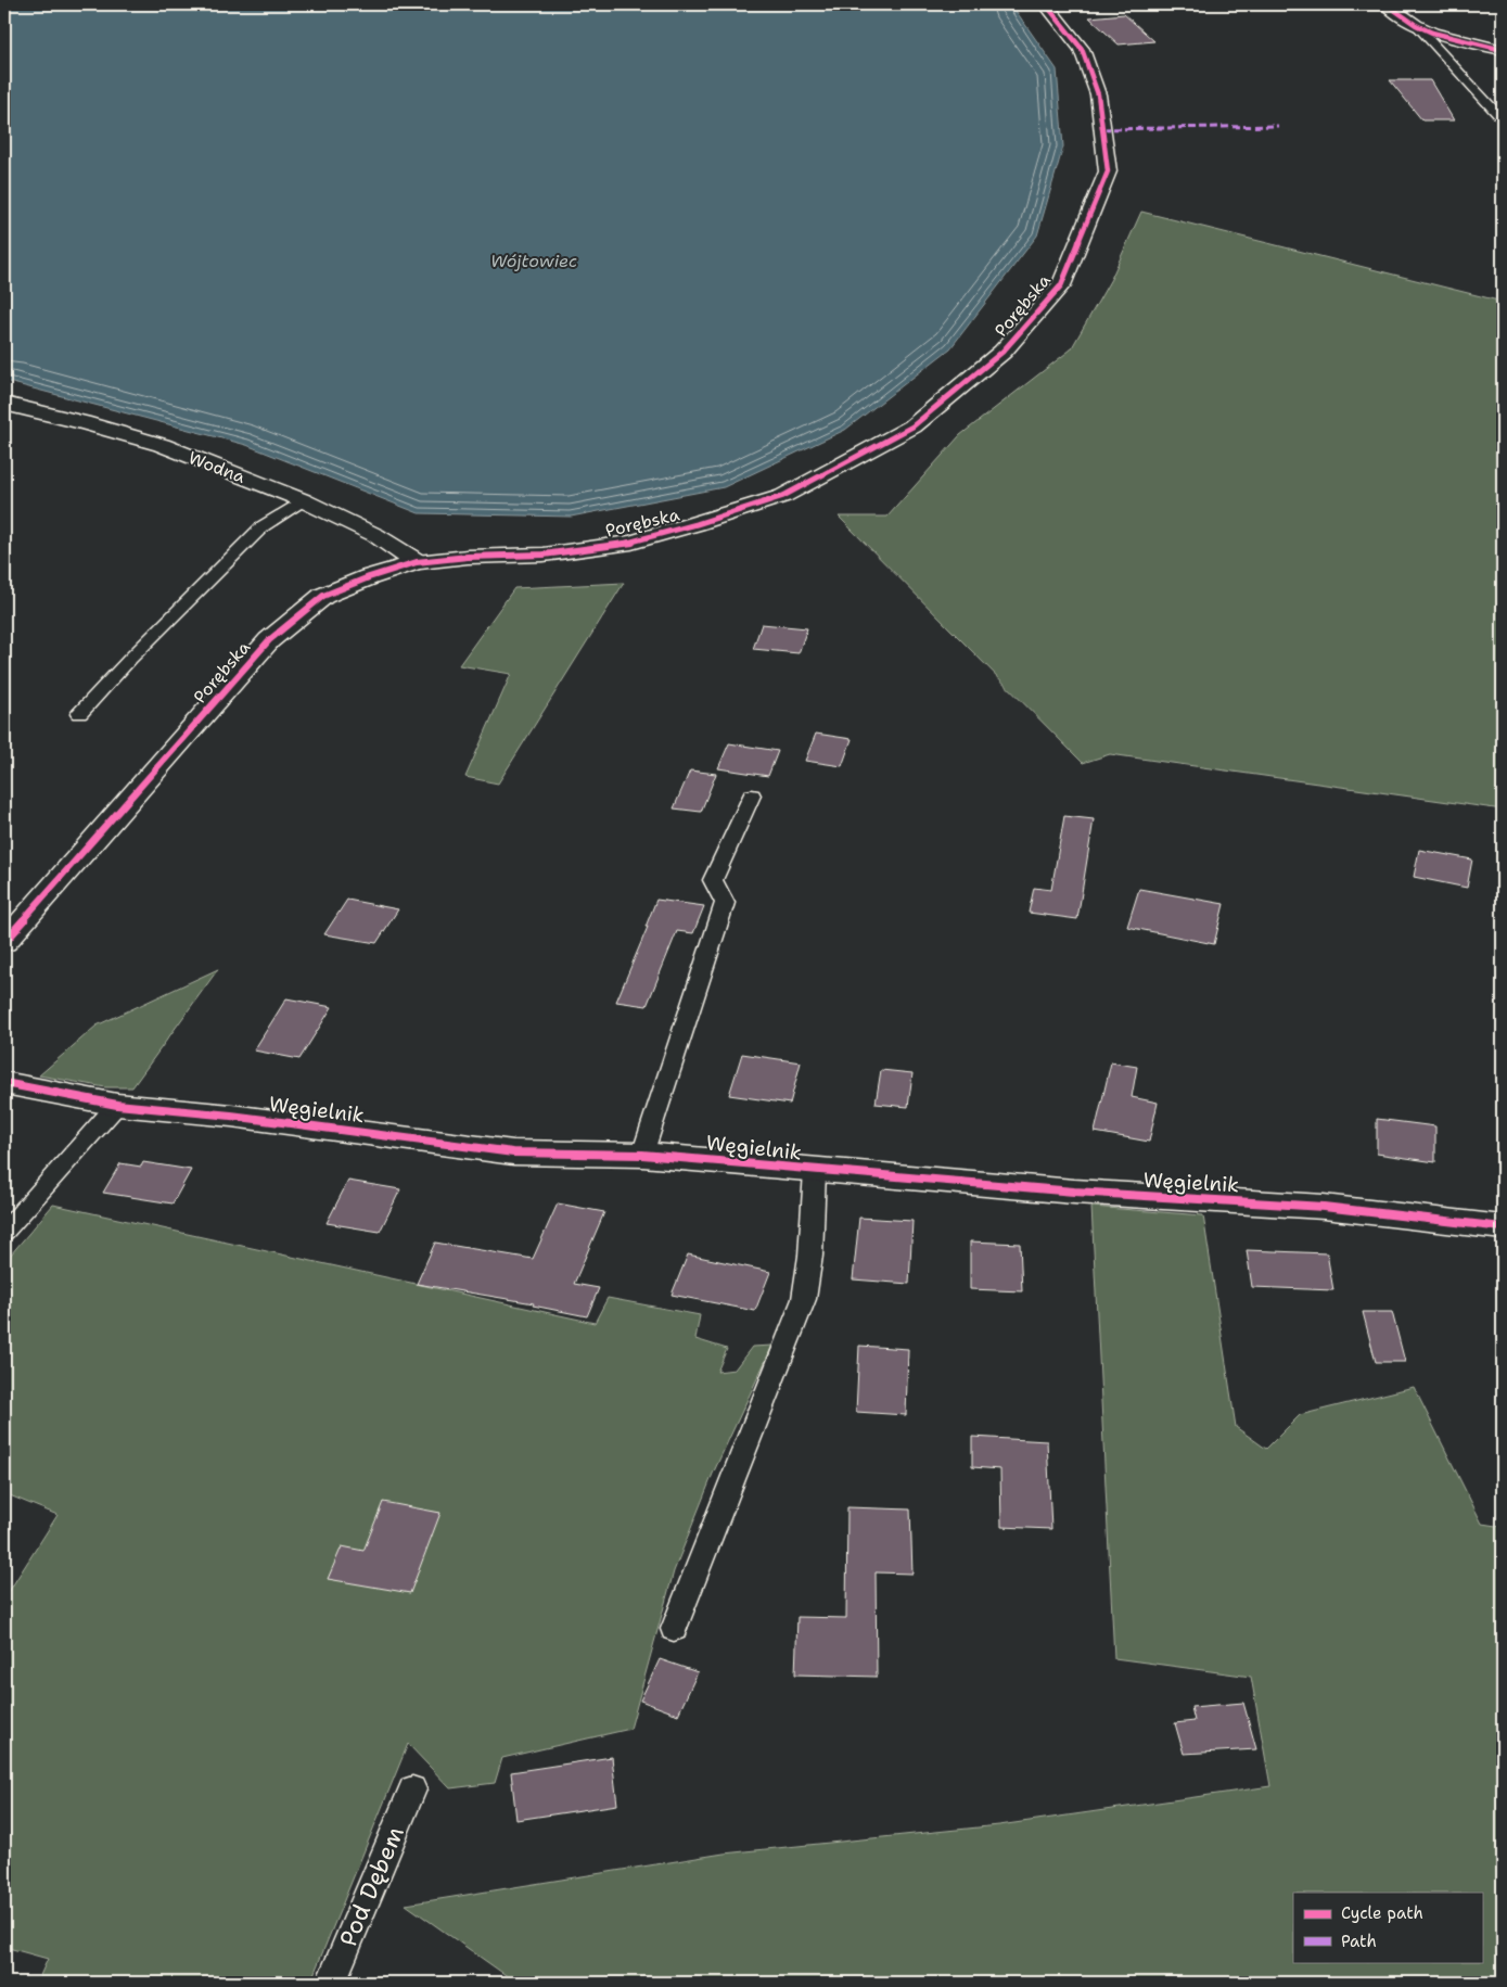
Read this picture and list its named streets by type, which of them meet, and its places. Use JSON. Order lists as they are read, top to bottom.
{
  "streets": {
    "street": ["Porębska", "Wodna", "Węgielnik"],
    "lane": ["Pod Dębem"]
  },
  "crossings": [
    ["Porębska", "Wodna"]
  ],
  "water": ["Wójtowiec"],
  "legend": ["Cycle path", "Path"]
}
